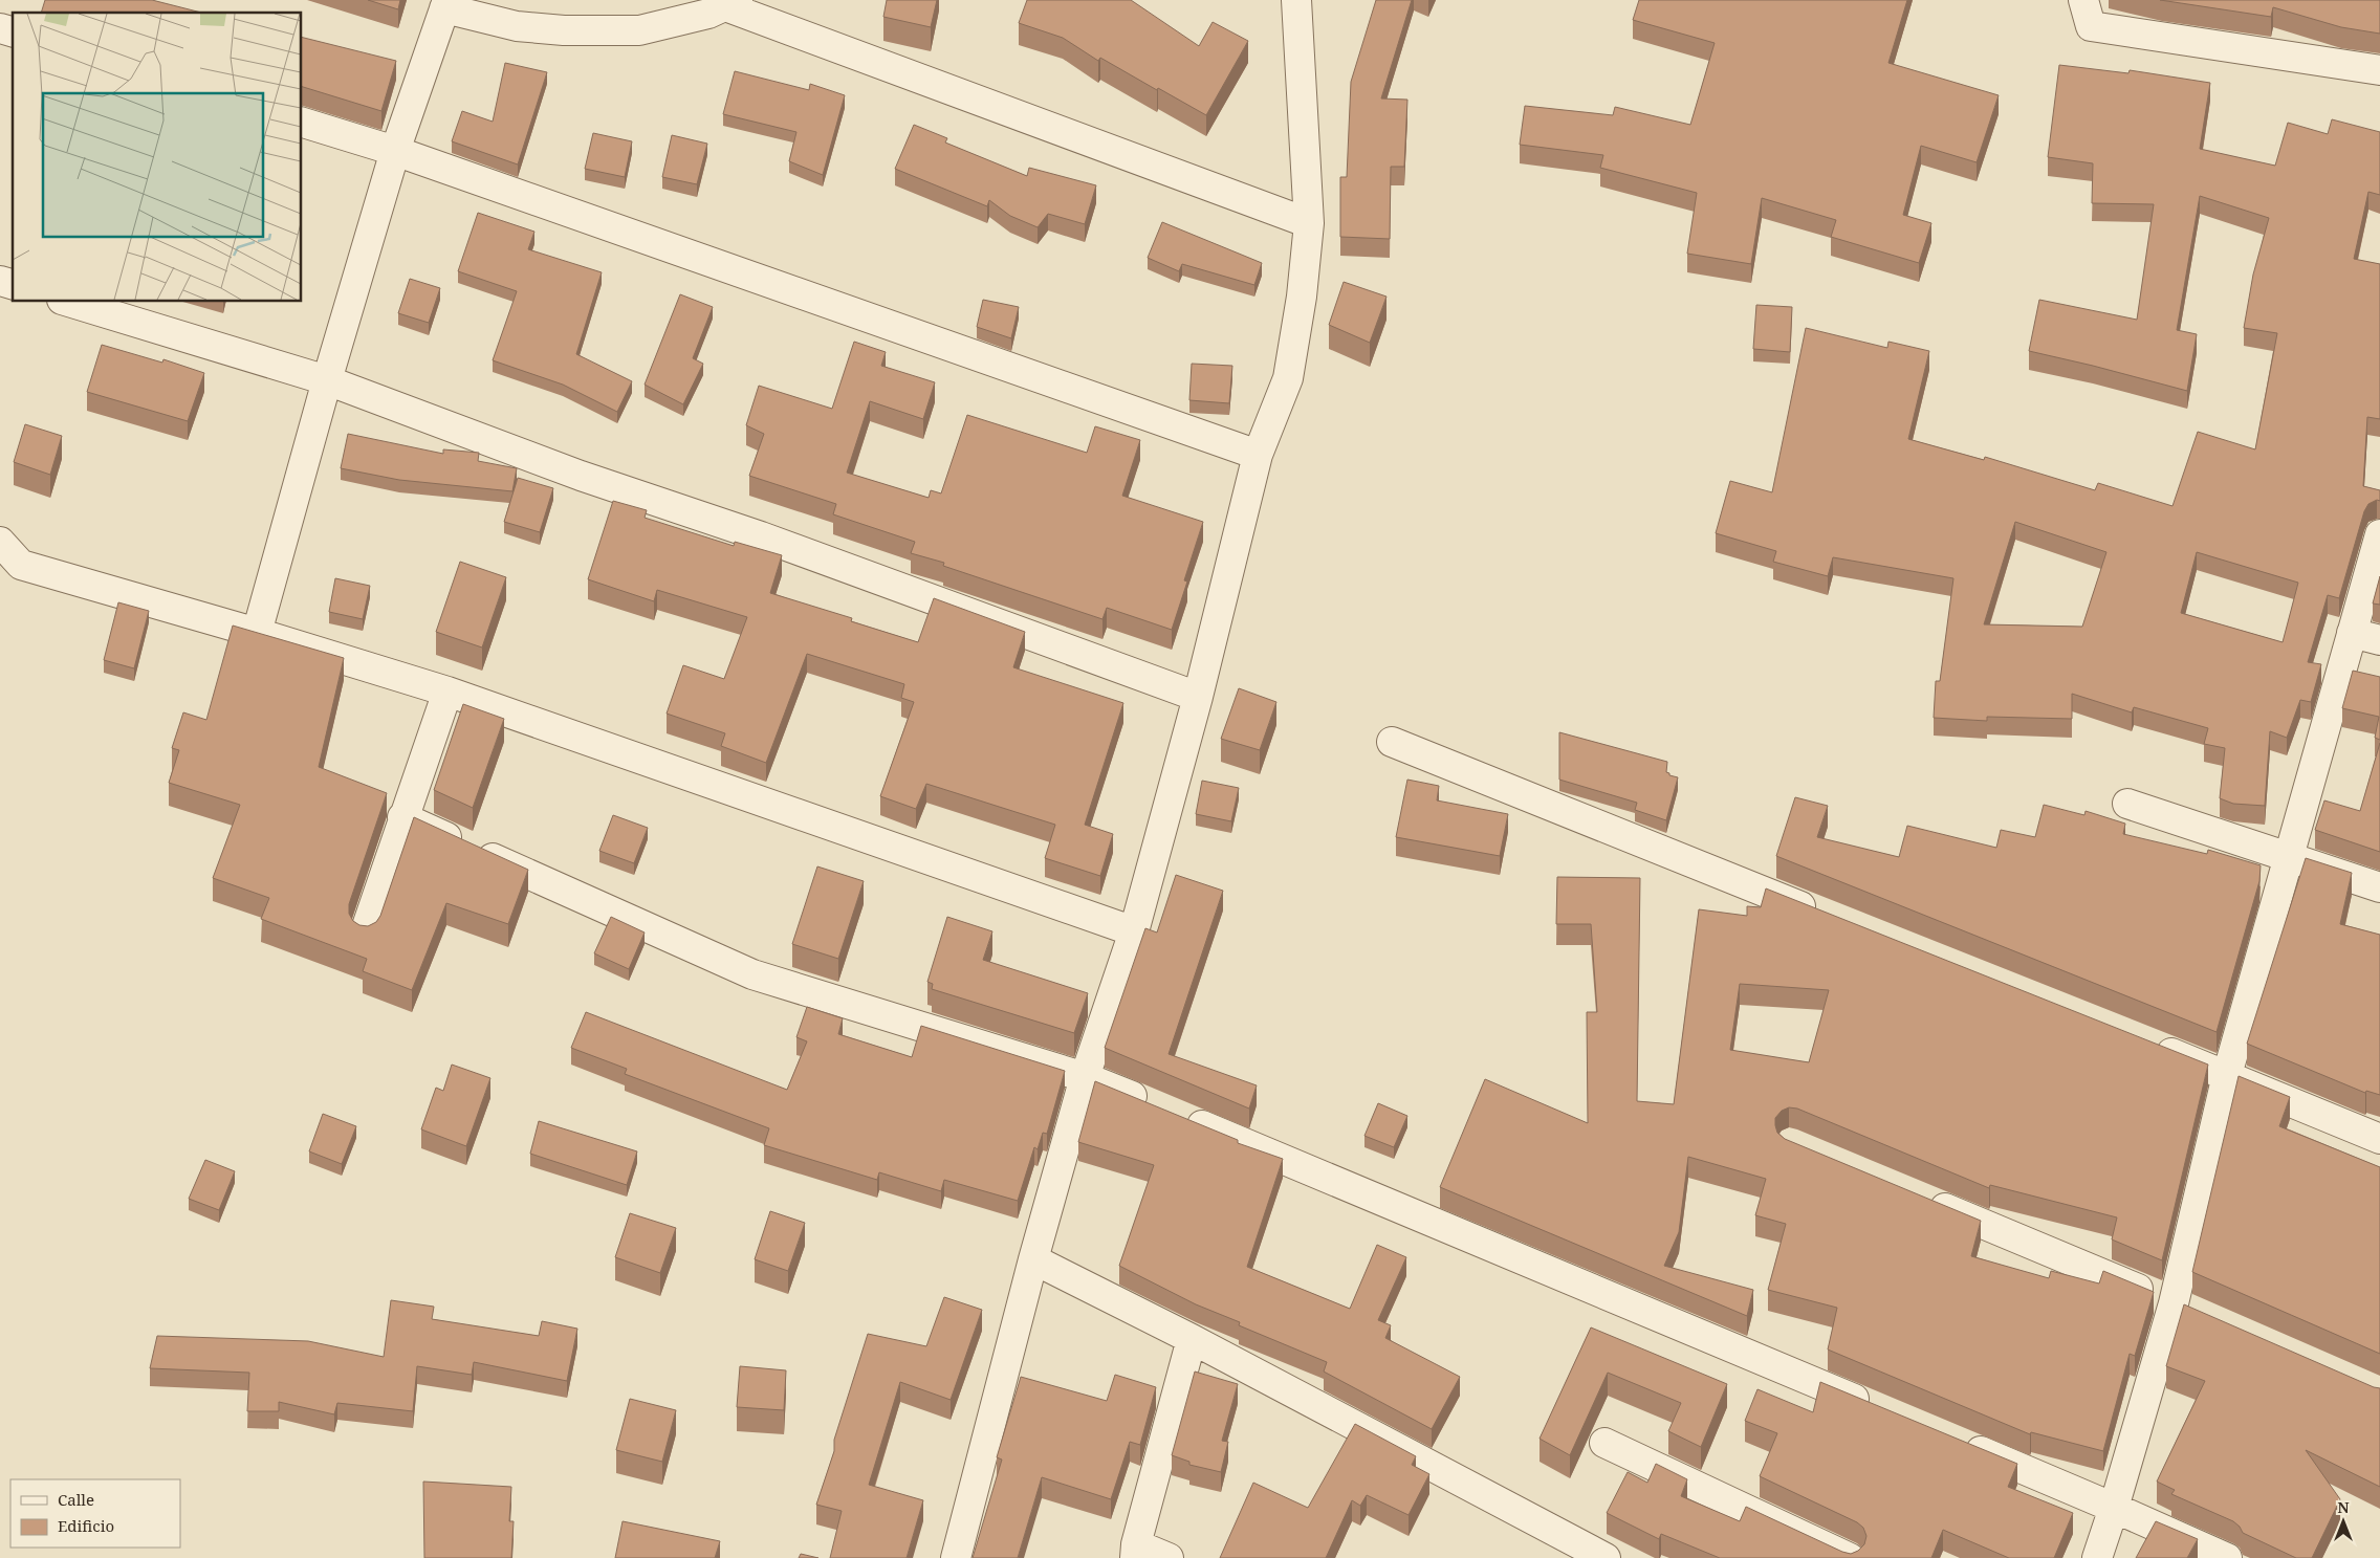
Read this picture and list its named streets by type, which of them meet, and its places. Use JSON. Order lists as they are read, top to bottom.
{
  "legend": ["Calle", "Edificio"],
  "north": "top"
}
